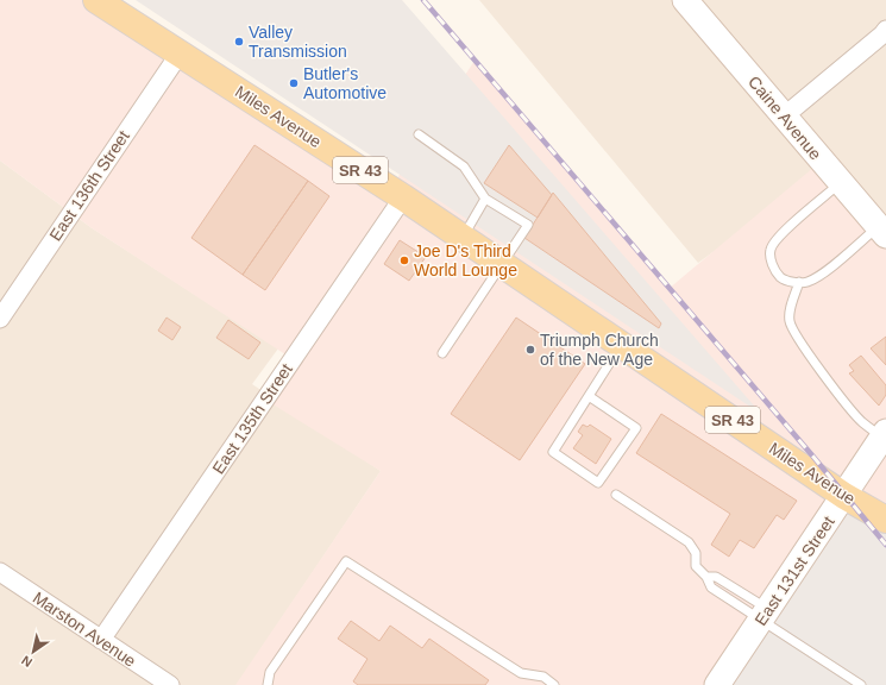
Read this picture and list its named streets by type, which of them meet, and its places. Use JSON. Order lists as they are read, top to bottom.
{
  "streets": {
    "main road": ["Miles Avenue", "SR 43"],
    "street": [
      "Caine Avenue",
      "East 136th Street",
      "East 135th Street",
      "East 131st Street",
      "Marston Avenue"
    ]
  },
  "crossings": [
    ["Miles Avenue", "East 136th Street"],
    ["Miles Avenue", "East 135th Street"],
    ["Miles Avenue", "East 131st Street"],
    ["East 135th Street", "Marston Avenue"]
  ],
  "places": [
    "Valley Transmission",
    "Butler's Automotive",
    "Joe D's Third World Lounge",
    "Triumph Church of the New Age"
  ],
  "north": "bottom left"
}
